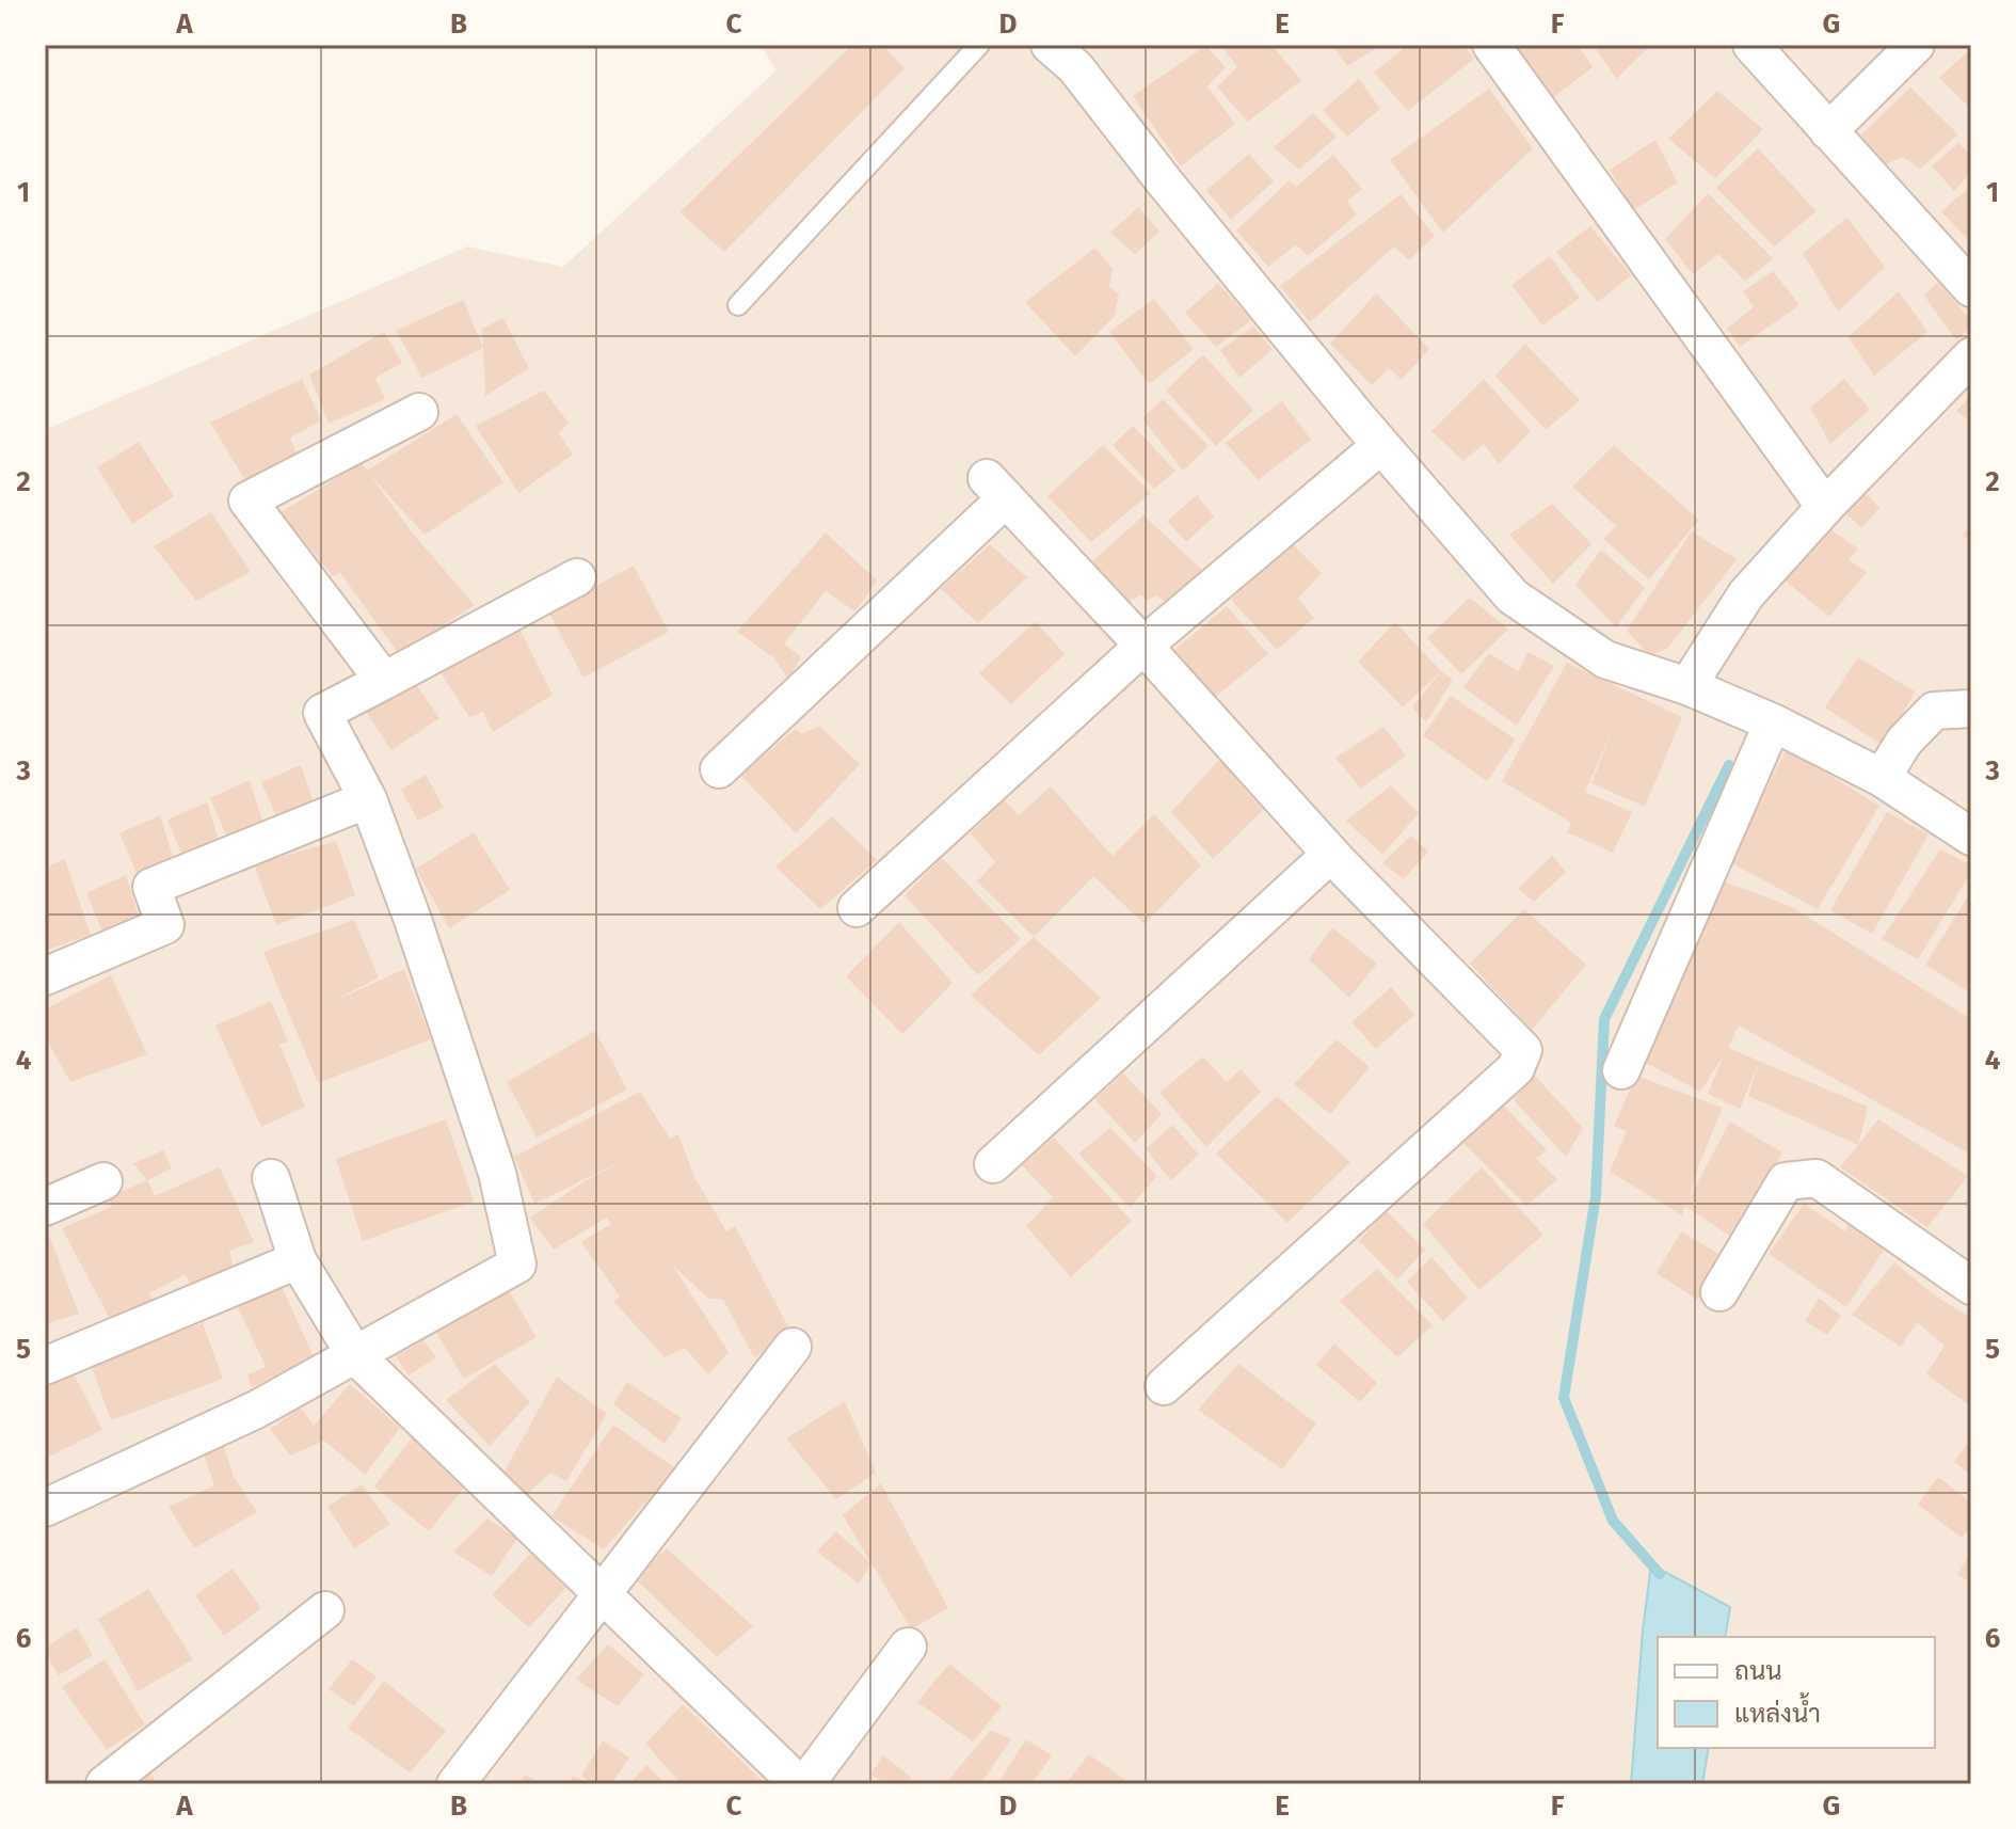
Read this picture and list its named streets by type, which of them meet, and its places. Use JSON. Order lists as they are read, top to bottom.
{
  "legend": ["ถนน", "แหล่งน้ำ"],
  "grid": {
    "columns": [
      "A",
      "B",
      "C",
      "D",
      "E",
      "F",
      "G"
    ],
    "rows": [
      "1",
      "2",
      "3",
      "4",
      "5",
      "6"
    ]
  }
}
